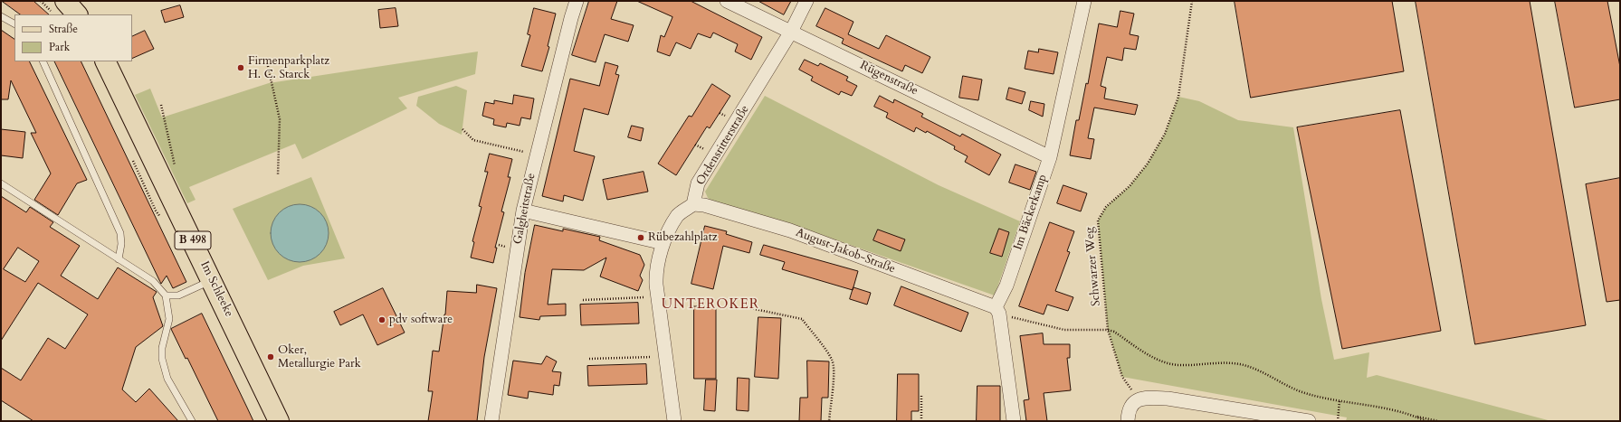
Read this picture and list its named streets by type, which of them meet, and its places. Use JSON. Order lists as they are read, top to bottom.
{
  "streets": {
    "main road": ["B 498", "Im Schleeke"],
    "street": [
      "Rügenstraße",
      "Ordensritterstraße",
      "Galgheitstraße",
      "Im Bäckerkamp",
      "August-Jakob-Straße"
    ],
    "path": ["Schwarzer Weg"]
  },
  "crossings": [
    ["Rügenstraße", "Ordensritterstraße"],
    ["Rügenstraße", "Im Bäckerkamp"],
    ["Ordensritterstraße", "August-Jakob-Straße"],
    ["Im Bäckerkamp", "August-Jakob-Straße"]
  ],
  "districts": ["UNTEROKER"],
  "places": [
    "Firmenparkplatz H. C. Starck",
    "Rübezahlplatz",
    "pdv software",
    "Oker, Metallurgie Park"
  ],
  "legend": ["Straße", "Park"]
}
